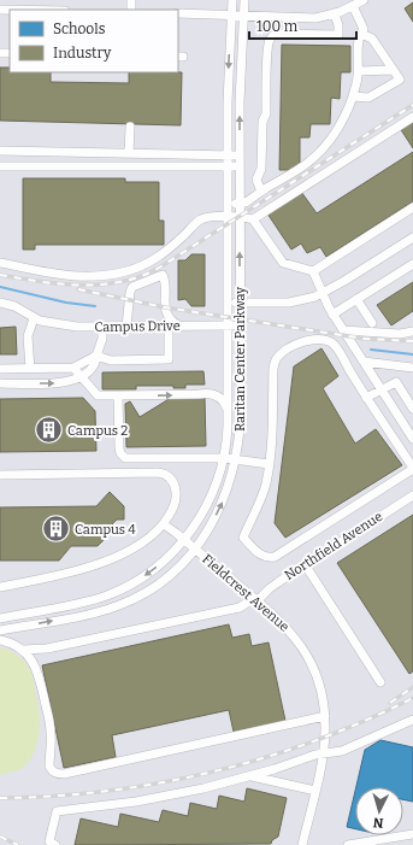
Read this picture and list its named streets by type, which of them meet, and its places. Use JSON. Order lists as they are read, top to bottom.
{
  "streets": {
    "street": [
      "Campus Drive",
      "Raritan Center Parkway",
      "Northfield Avenue",
      "Fieldcrest Avenue"
    ]
  },
  "crossings": [
    ["Campus Drive", "Raritan Center Parkway"],
    ["Raritan Center Parkway", "Fieldcrest Avenue"],
    ["Northfield Avenue", "Fieldcrest Avenue"]
  ],
  "places": {
    "building": ["Campus 2", "Campus 4"]
  },
  "legend": ["Schools", "Industry"],
  "scale_bar": "100 m",
  "north": "bottom"
}
